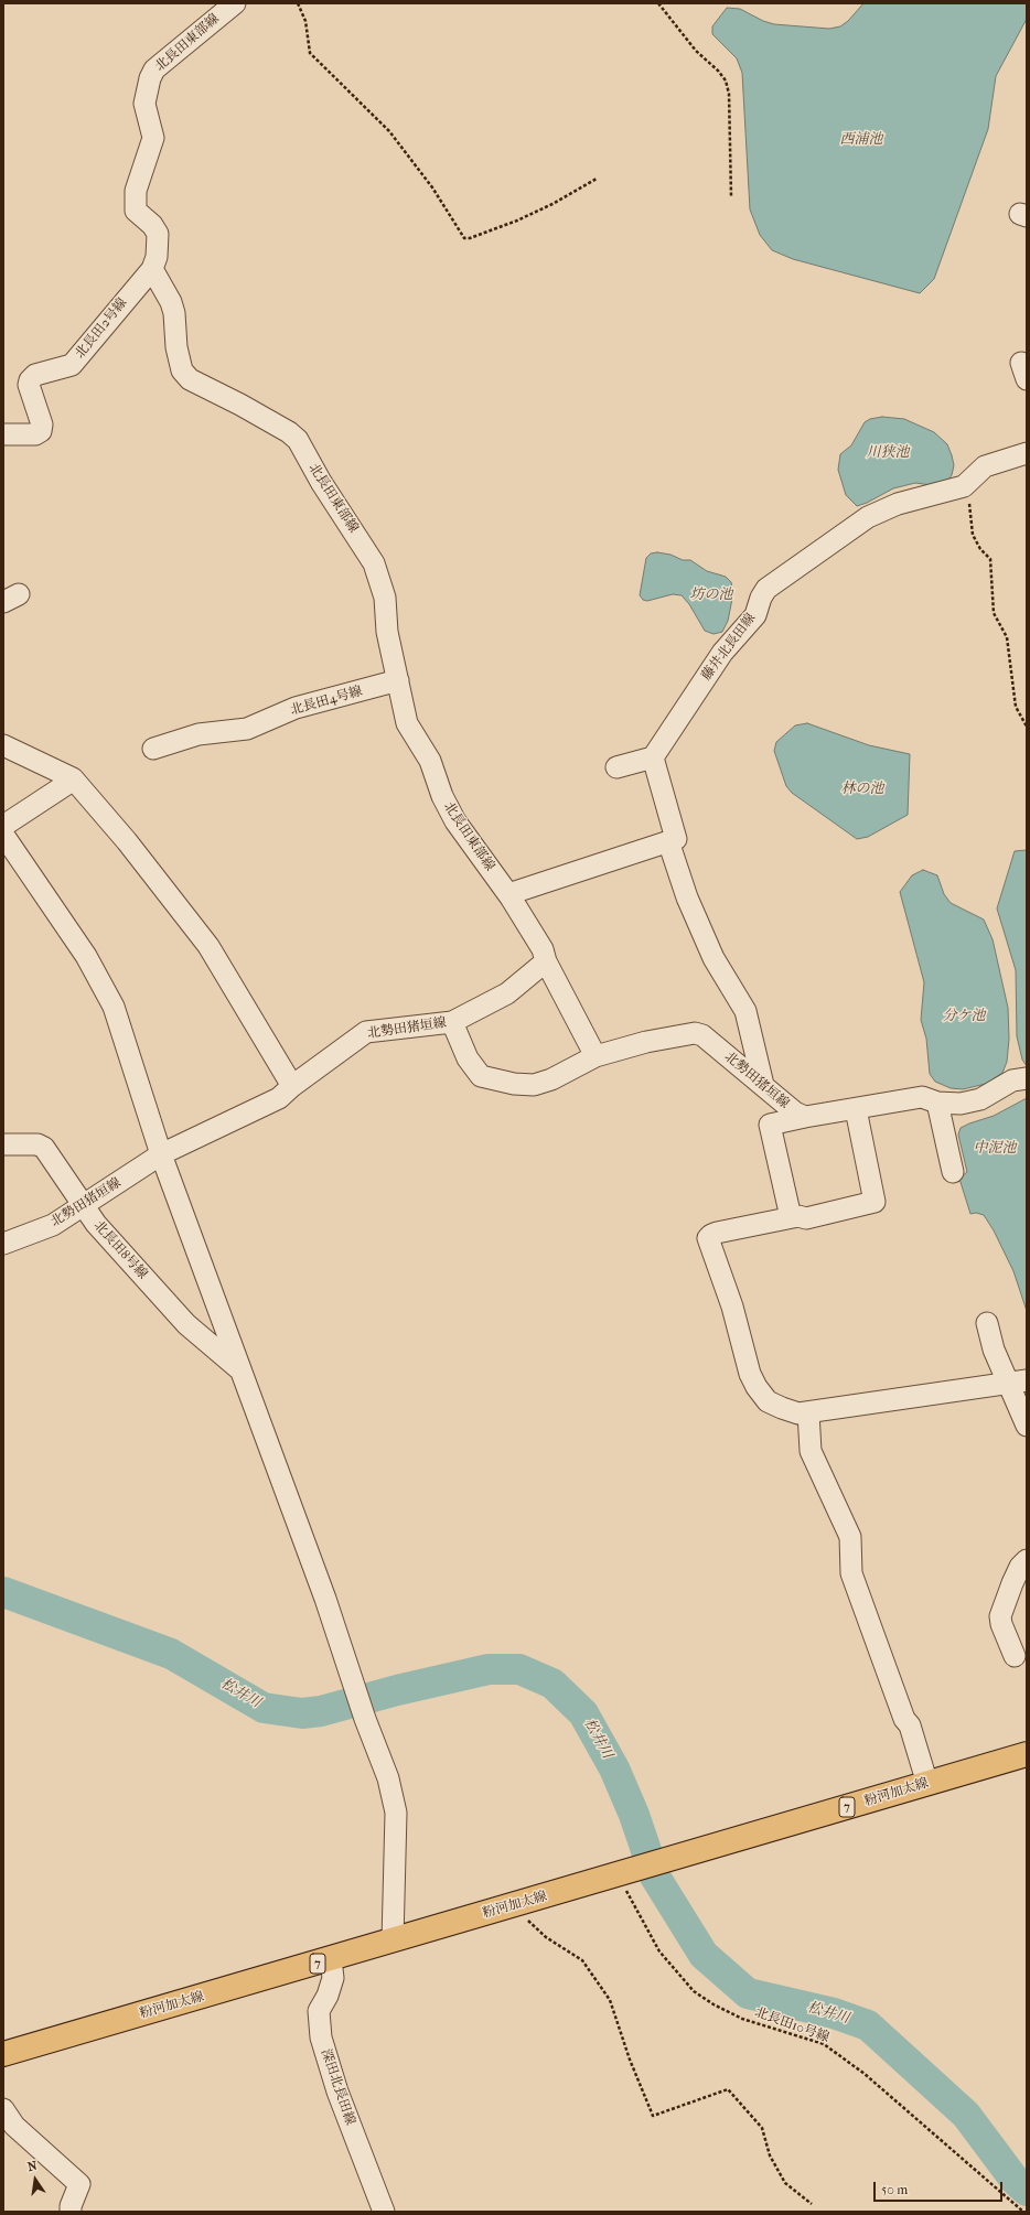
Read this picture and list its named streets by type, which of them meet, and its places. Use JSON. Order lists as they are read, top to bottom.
{
  "streets": {
    "main road": ["粉河加太線", "7"],
    "street": [
      "北長田東部線",
      "北長田2号線",
      "藤井北長田線",
      "北長田4号線",
      "北勢田猪垣線",
      "北長田8号線",
      "深田北長田線"
    ],
    "path": ["北長田10号線"]
  },
  "crossings": [
    ["北長田東部線", "北長田2号線"],
    ["北長田東部線", "北長田4号線"],
    ["北長田東部線", "北勢田猪垣線"],
    ["北勢田猪垣線", "北長田8号線"],
    ["粉河加太線", "北長田10号線"],
    ["粉河加太線", "深田北長田線"]
  ],
  "water": [
    "西浦池",
    "川狭池",
    "坊の池",
    "林の池",
    "分ケ池",
    "中泥池",
    "松井川"
  ],
  "scale_bar": "50 m",
  "north": "top"
}
